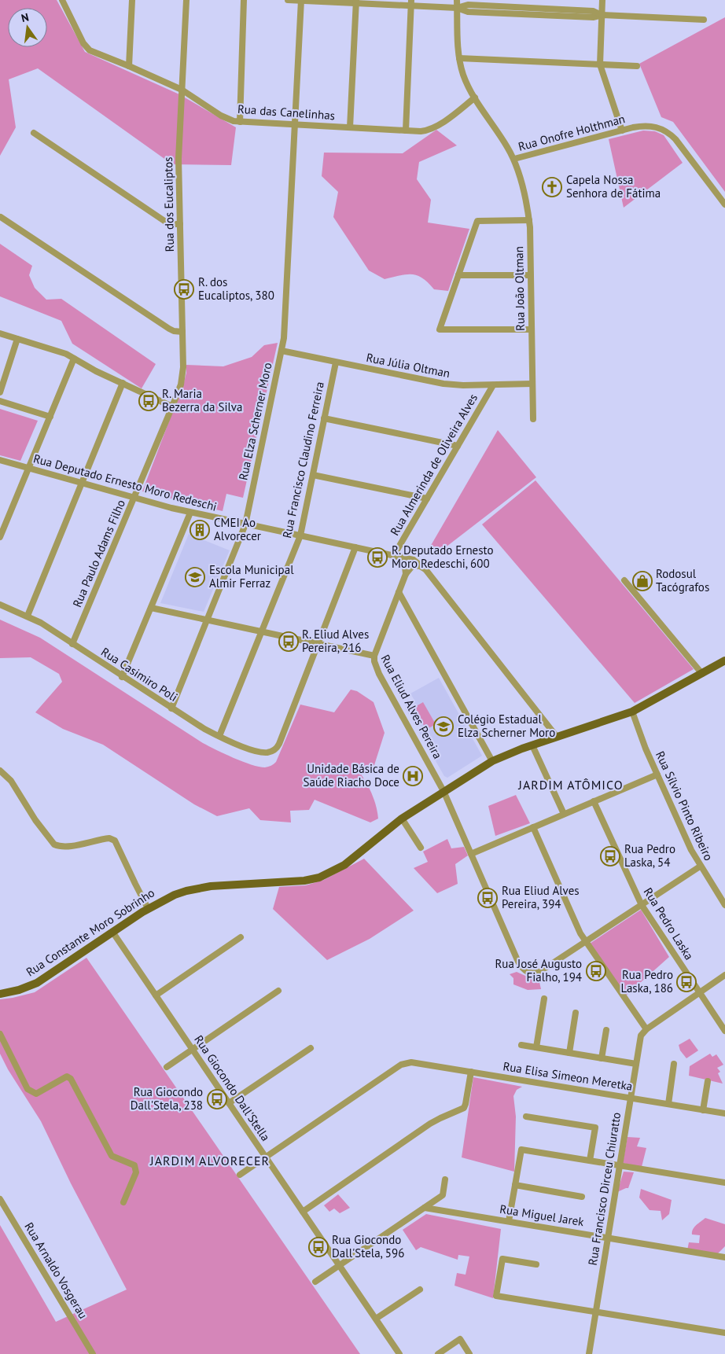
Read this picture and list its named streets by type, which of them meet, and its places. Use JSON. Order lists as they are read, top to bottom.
{
  "streets": {
    "main road": ["Rua Constante Moro Sobrinho"],
    "street": [
      "Rua das Canelinhas",
      "Rua Onofre Holthman",
      "Rua dos Eucaliptos",
      "Rua João Oltman",
      "Rua Júlia Oltman",
      "Rua Elza Scherner Moro",
      "Rua Francisco Claudino Ferreira",
      "Rua Almerinda de Oliveira Alves",
      "Rua Deputado Ernesto Moro Redeschi",
      "Rua Paulo Adams Filho",
      "Rua Casimiro Poli",
      "Rua Eliud Alves Pereira",
      "Rua Sílvio Pinto Ribeiro",
      "Rua Pedro Laska",
      "Rua Elisa Simeon Meretka",
      "Rua Giocondo Dall'Stella",
      "Rua Francisco Dirceu Chiuratto",
      "Rua Miguel Jarek",
      "Rua Arnaldo Vosgerau"
    ]
  },
  "crossings": [
    ["Rua das Canelinhas", "Rua Onofre Holthman"],
    ["Rua das Canelinhas", "Rua dos Eucaliptos"],
    ["Rua das Canelinhas", "Rua Elza Scherner Moro"],
    ["Rua Onofre Holthman", "Rua João Oltman"],
    ["Rua dos Eucaliptos", "Rua Paulo Adams Filho"],
    ["Rua João Oltman", "Rua Júlia Oltman"],
    ["Rua Júlia Oltman", "Rua Elza Scherner Moro"],
    ["Rua Júlia Oltman", "Rua Francisco Claudino Ferreira"],
    ["Rua Júlia Oltman", "Rua Almerinda de Oliveira Alves"],
    ["Rua Elza Scherner Moro", "Rua Deputado Ernesto Moro Redeschi"],
    ["Rua Elza Scherner Moro", "Rua Casimiro Poli"],
    ["Rua Elza Scherner Moro", "Rua Eliud Alves Pereira"],
    ["Rua Francisco Claudino Ferreira", "Rua Deputado Ernesto Moro Redeschi"],
    ["Rua Francisco Claudino Ferreira", "Rua Casimiro Poli"],
    ["Rua Francisco Claudino Ferreira", "Rua Eliud Alves Pereira"],
    ["Rua Almerinda de Oliveira Alves", "Rua Deputado Ernesto Moro Redeschi"],
    ["Rua Deputado Ernesto Moro Redeschi", "Rua Paulo Adams Filho"],
    ["Rua Deputado Ernesto Moro Redeschi", "Rua Constante Moro Sobrinho"],
    ["Rua Paulo Adams Filho", "Rua Casimiro Poli"],
    ["Rua Casimiro Poli", "Rua Eliud Alves Pereira"],
    ["Rua Eliud Alves Pereira", "Rua Constante Moro Sobrinho"],
    ["Rua Sílvio Pinto Ribeiro", "Rua Constante Moro Sobrinho"],
    ["Rua Constante Moro Sobrinho", "Rua Giocondo Dall'Stella"],
    ["Rua Elisa Simeon Meretka", "Rua Giocondo Dall'Stella"],
    ["Rua Elisa Simeon Meretka", "Rua Francisco Dirceu Chiuratto"],
    ["Rua Francisco Dirceu Chiuratto", "Rua Miguel Jarek"]
  ],
  "districts": ["JARDIM ATÔMICO", "JARDIM ALVORECER"],
  "places": {
    "church": ["Capela Nossa Senhora de Fátima"],
    "bus stop": [
      "R. dos Eucaliptos, 380",
      "R. Maria Bezerra da Silva",
      "R. Deputado Ernesto Moro Redeschi, 600",
      "R. Eliud Alves Pereira, 216",
      "Rua Pedro Laska, 54",
      "Rua Eliud Alves Pereira, 394",
      "Rua José Augusto Fialho, 194",
      "Rua Pedro Laska, 186",
      "Rua Giocondo Dall'Stela, 238",
      "Rua Giocondo Dall'Stela, 596"
    ],
    "building": ["CMEI Ao Alvorecer"],
    "school or university": ["Escola Municipal Almir Ferraz", "Colégio Estadual Elza Scherner Moro"],
    "shop": ["Rodosul Tacógrafos"],
    "hospital": ["Unidade Básica de Saúde Riacho Doce"]
  },
  "north": "top"
}
